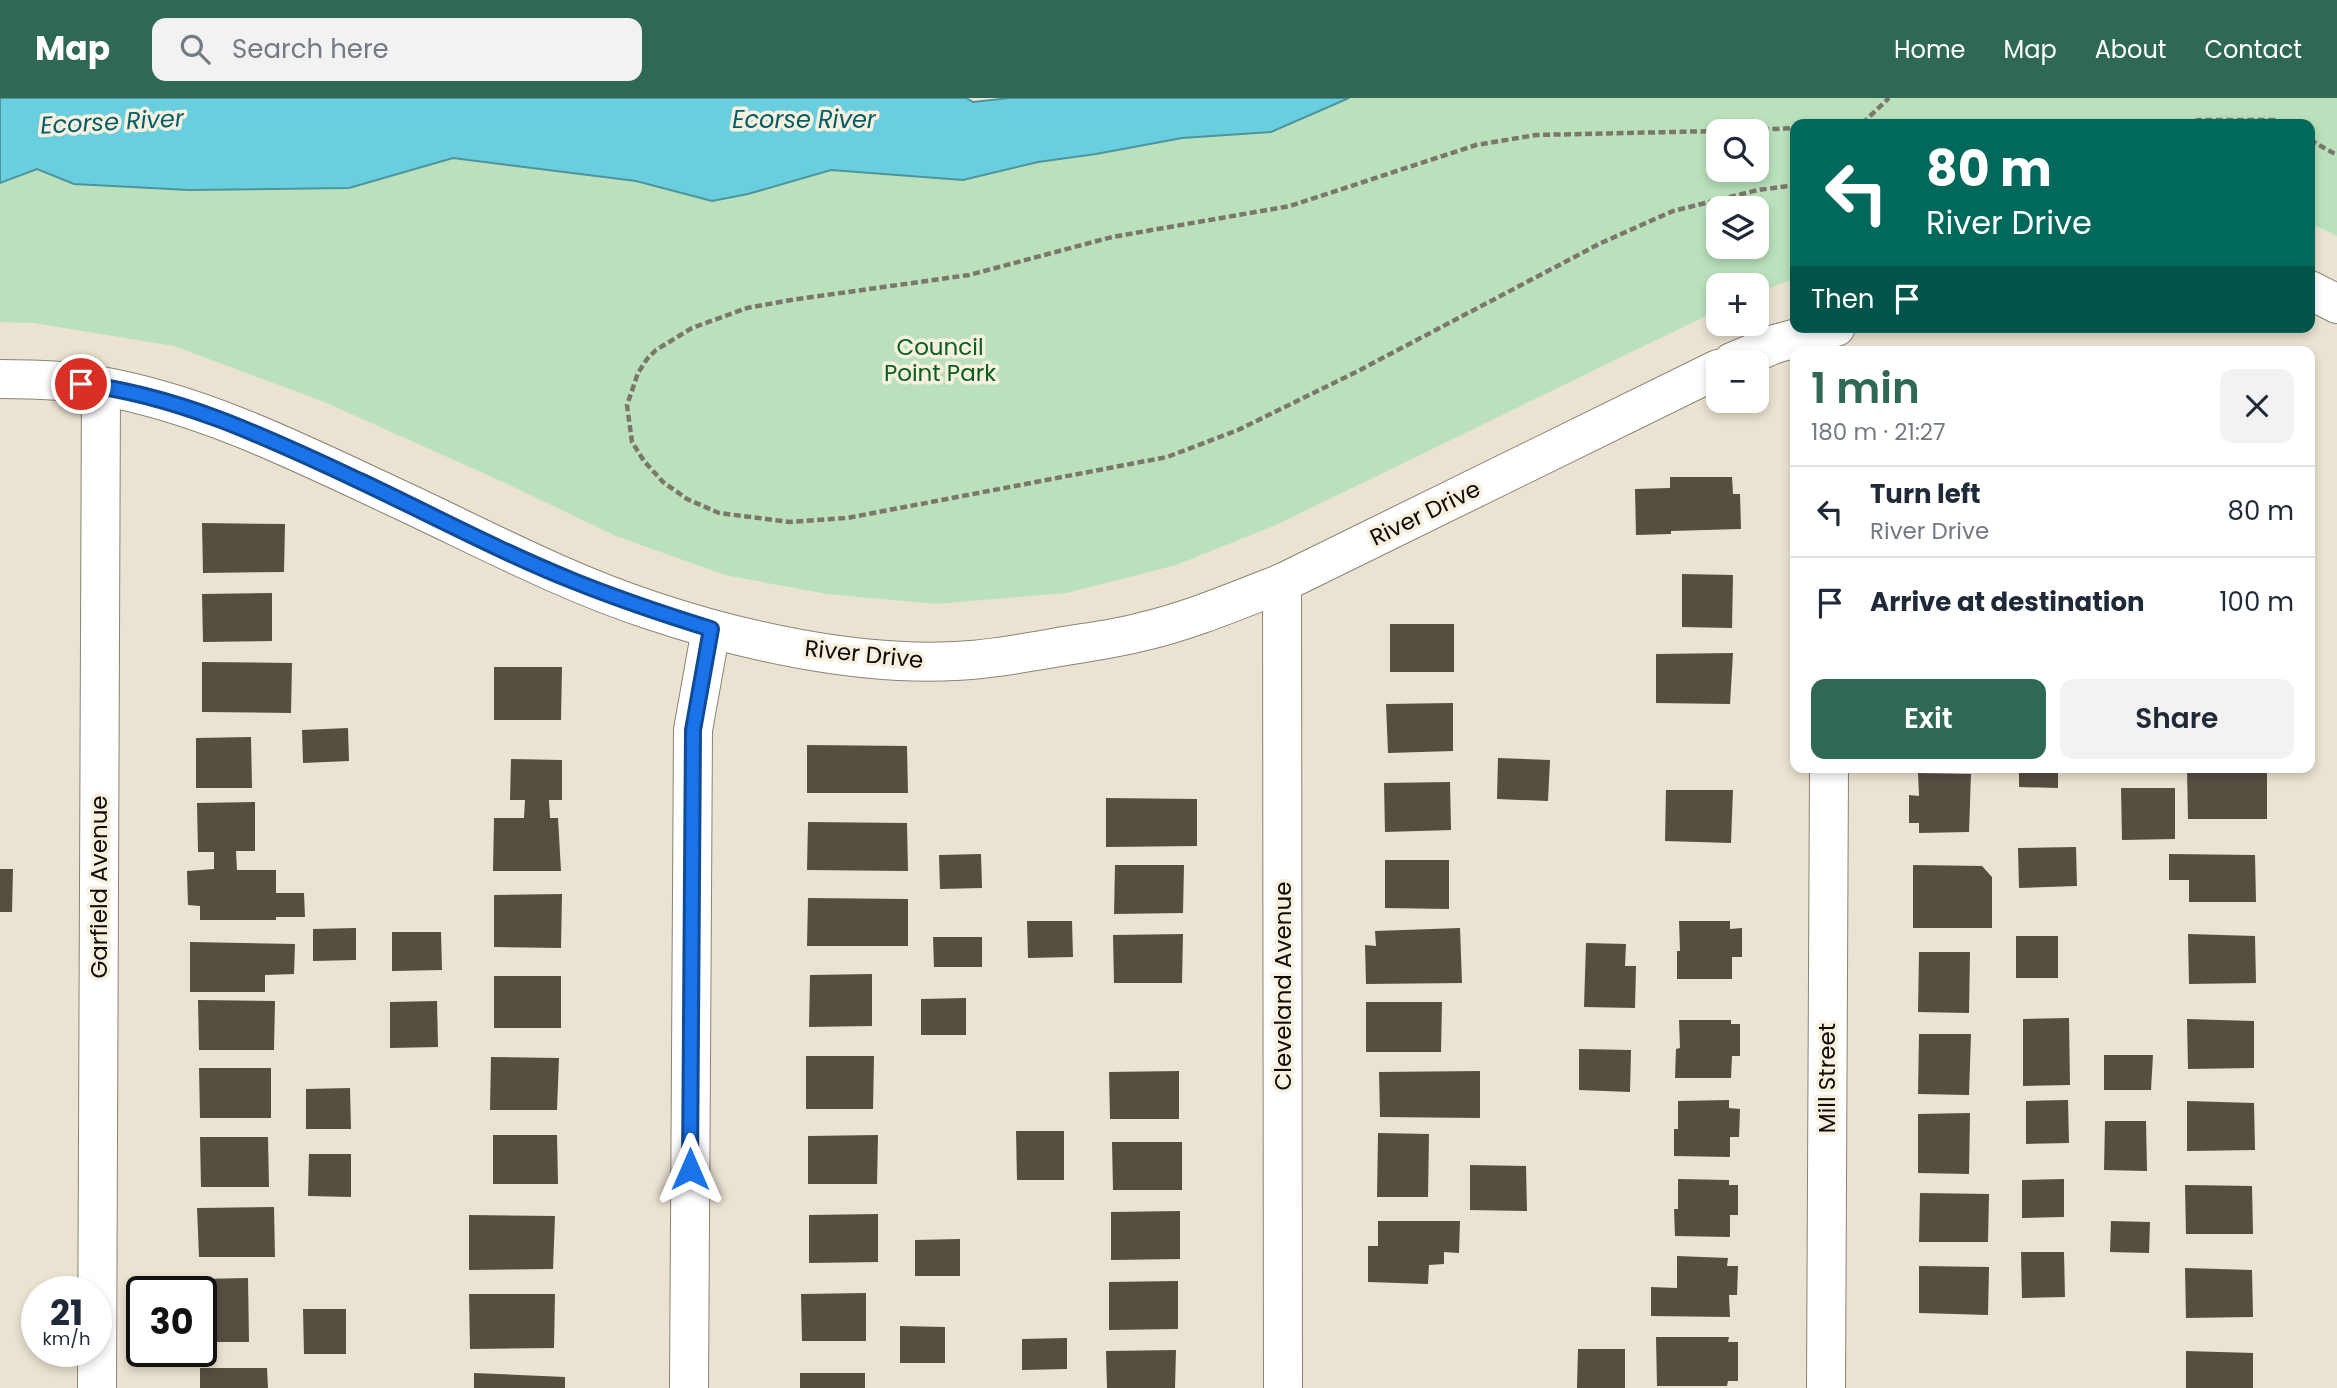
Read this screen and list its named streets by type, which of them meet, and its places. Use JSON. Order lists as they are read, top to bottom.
{
  "streets": {
    "street": [
      "River Drive",
      "Garfield Avenue",
      "Cleveland Avenue",
      "Mill Street"
    ]
  },
  "crossings": [
    ["River Drive", "Garfield Avenue"],
    ["River Drive", "Cleveland Avenue"]
  ],
  "water": ["Ecorse River"],
  "parks": ["Council Point Park"],
  "page": {
    "header": "Map",
    "search": "Search here",
    "nav": [
      "Home",
      "Map",
      "About",
      "Contact"
    ],
    "map_buttons": ["+", "−"],
    "turn": ["80 m", "River Drive"],
    "then": "Then",
    "heading": ["1 min", "180 m · 21:27"],
    "list": [
      {
        "name": "Turn left",
        "note": "River Drive",
        "value": "80 m"
      },
      {
        "name": "Arrive at destination",
        "value": "100 m"
      }
    ],
    "buttons": ["Exit", "Share"],
    "speed": "21 km/h",
    "limit": "30"
  }
}
